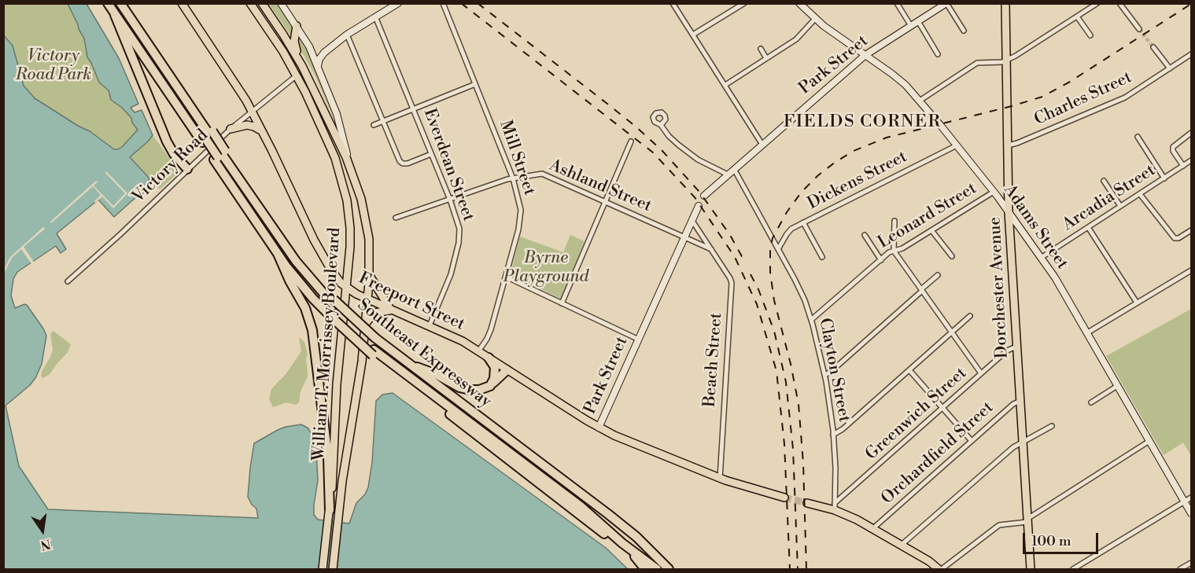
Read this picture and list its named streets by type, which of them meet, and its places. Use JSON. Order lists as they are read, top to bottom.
{
  "streets": {
    "highway": ["Southeast Expressway"],
    "main road": [
      "Park Street",
      "Adams Street",
      "Dorchester Avenue",
      "Freeport Street",
      "William T. Morrissey Boulevard"
    ],
    "street": [
      "Charles Street",
      "Mill Street",
      "Everdean Street",
      "Victory Road",
      "Dickens Street",
      "Ashland Street",
      "Arcadia Street",
      "Leonard Street",
      "Beach Street",
      "Clayton Street",
      "Greenwich Street",
      "Orchardfield Street"
    ]
  },
  "crossings": [
    ["Park Street", "Ashland Street"],
    ["Park Street", "Adams Street"],
    ["Park Street", "Freeport Street"],
    ["Park Street", "Beach Street"],
    ["Park Street", "Clayton Street"],
    ["Charles Street", "Dorchester Avenue"],
    ["Mill Street", "Ashland Street"],
    ["Mill Street", "Freeport Street"],
    ["Everdean Street", "Ashland Street"],
    ["Everdean Street", "Freeport Street"],
    ["Victory Road", "Freeport Street"],
    ["Victory Road", "William T. Morrissey Boulevard"],
    ["Dickens Street", "Adams Street"],
    ["Dickens Street", "Clayton Street"],
    ["Arcadia Street", "Adams Street"],
    ["Leonard Street", "Adams Street"],
    ["Leonard Street", "Clayton Street"],
    ["Adams Street", "Dorchester Avenue"],
    ["Dorchester Avenue", "Greenwich Street"],
    ["Dorchester Avenue", "Orchardfield Street"],
    ["Freeport Street", "William T. Morrissey Boulevard"],
    ["Freeport Street", "Beach Street"],
    ["Clayton Street", "Greenwich Street"]
  ],
  "districts": ["FIELDS CORNER"],
  "parks": ["Victory Road Park", "Byrne Playground"],
  "scale_bar": "100 m",
  "north": "bottom"
}
